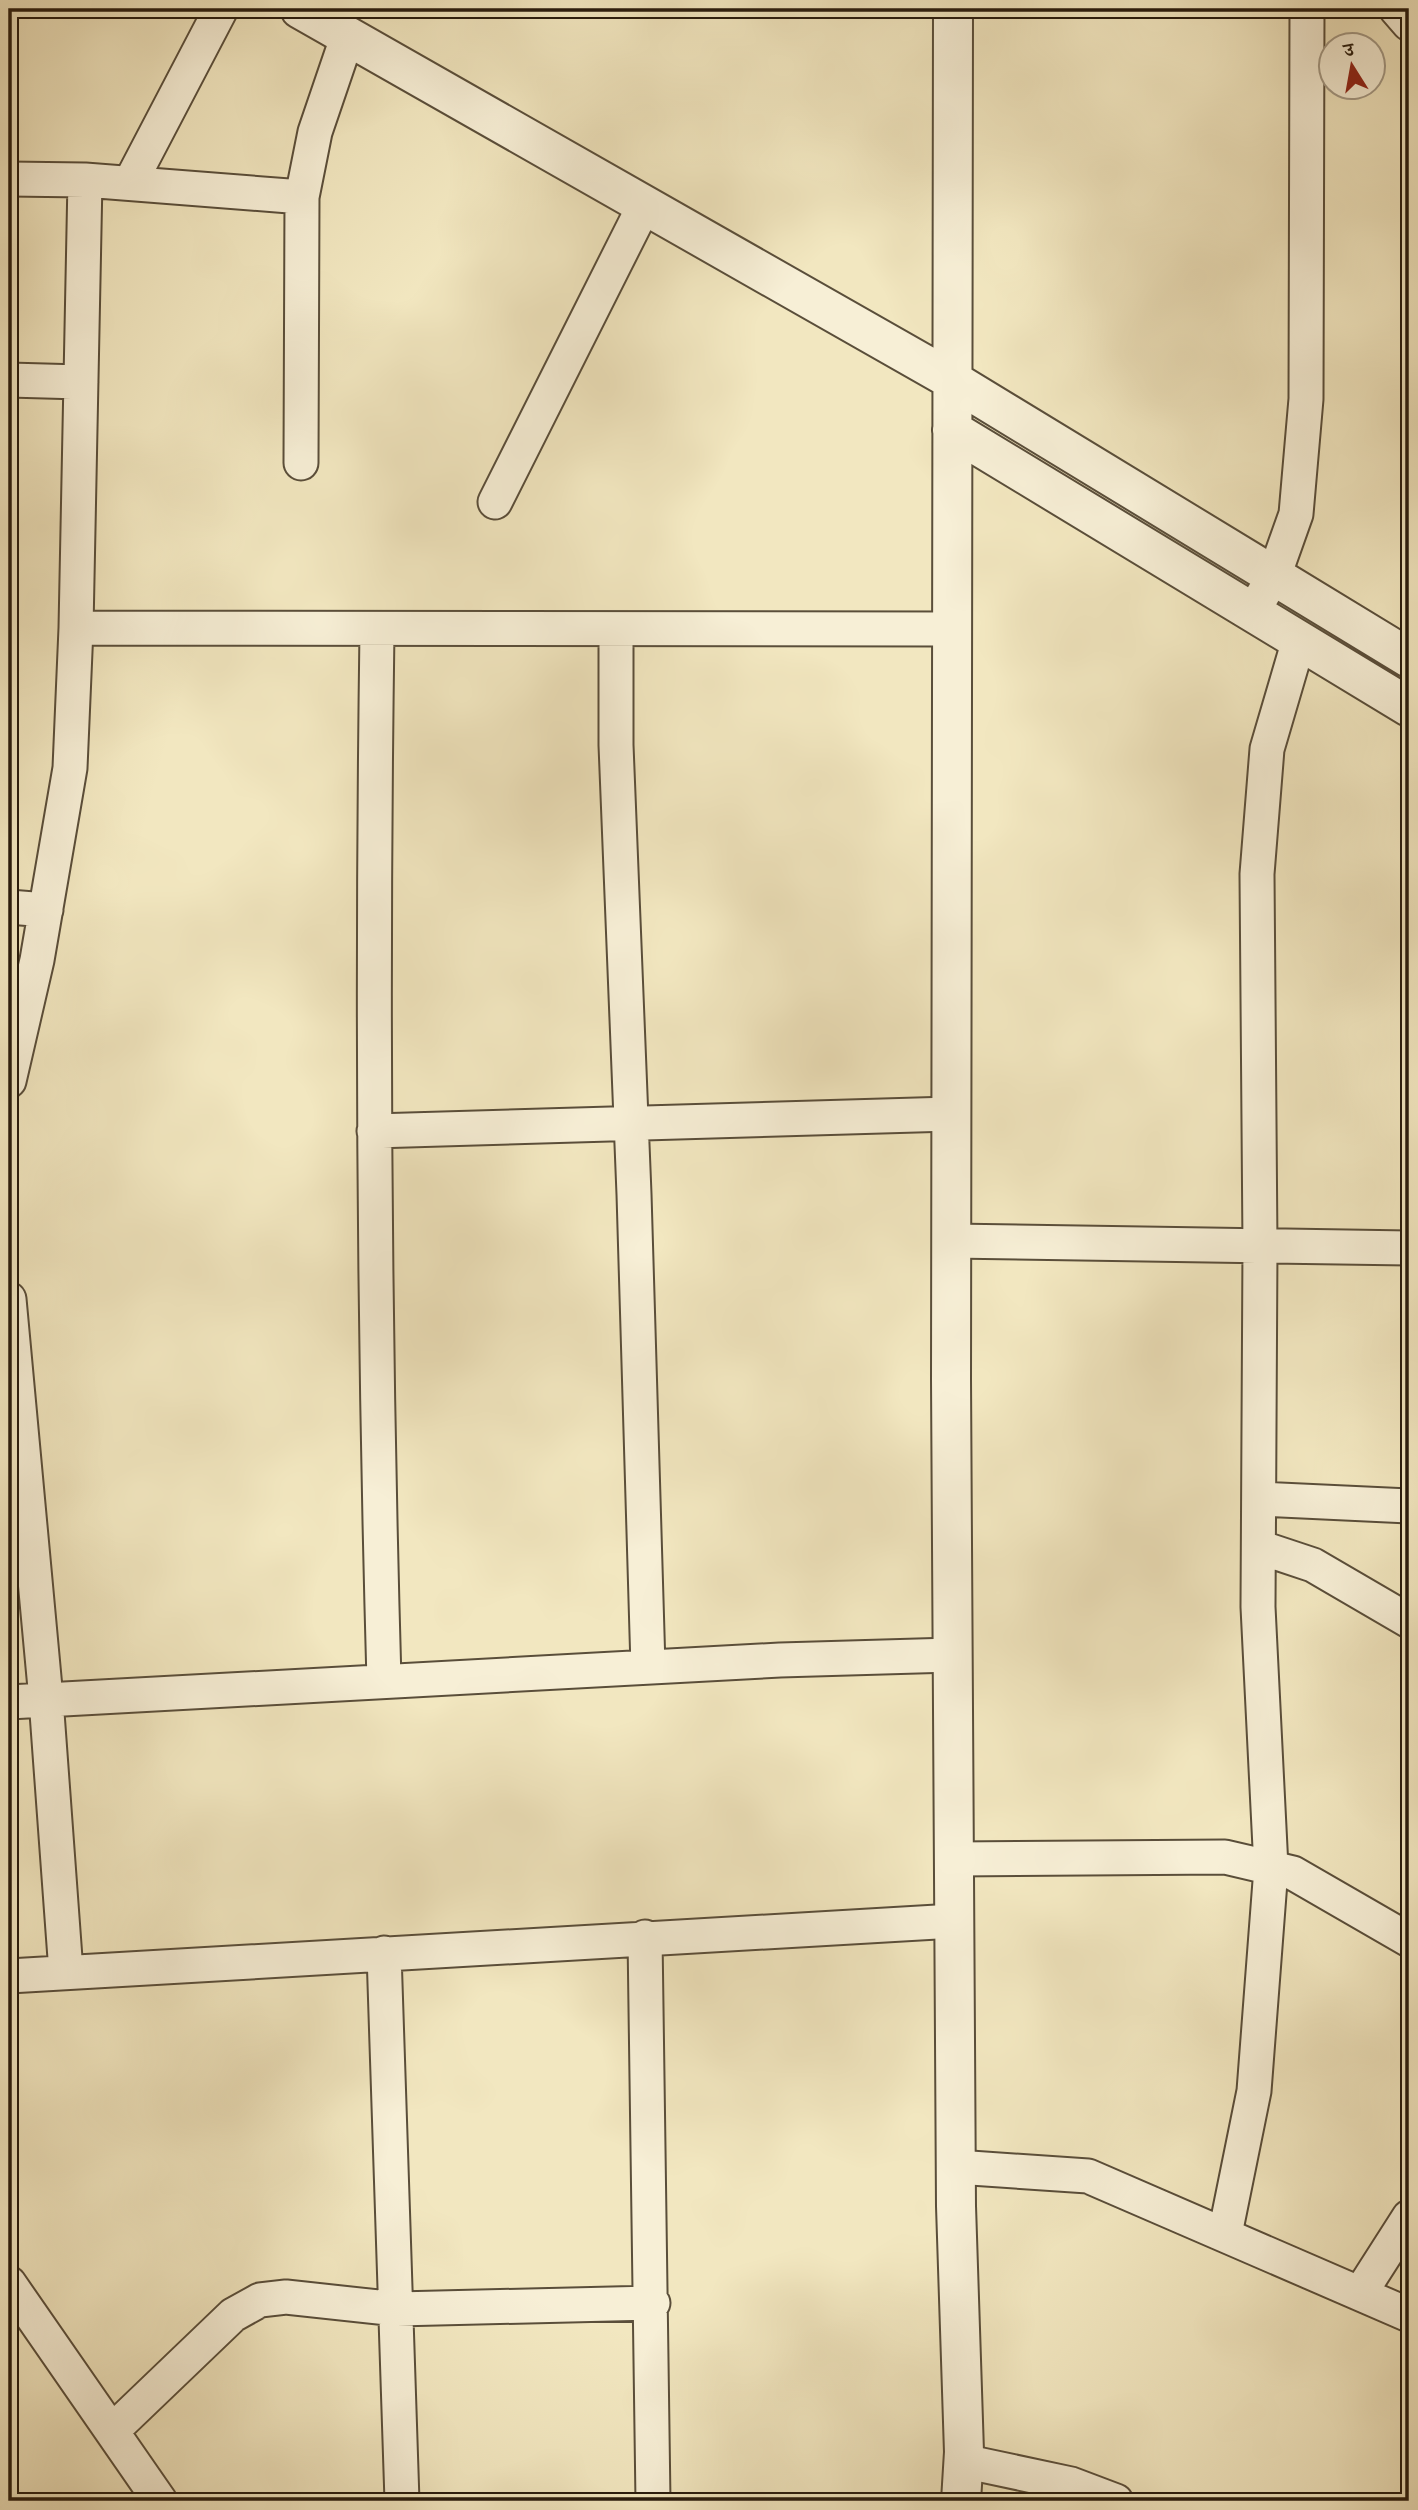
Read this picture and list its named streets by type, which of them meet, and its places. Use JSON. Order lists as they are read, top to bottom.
{
  "north": "top"
}
